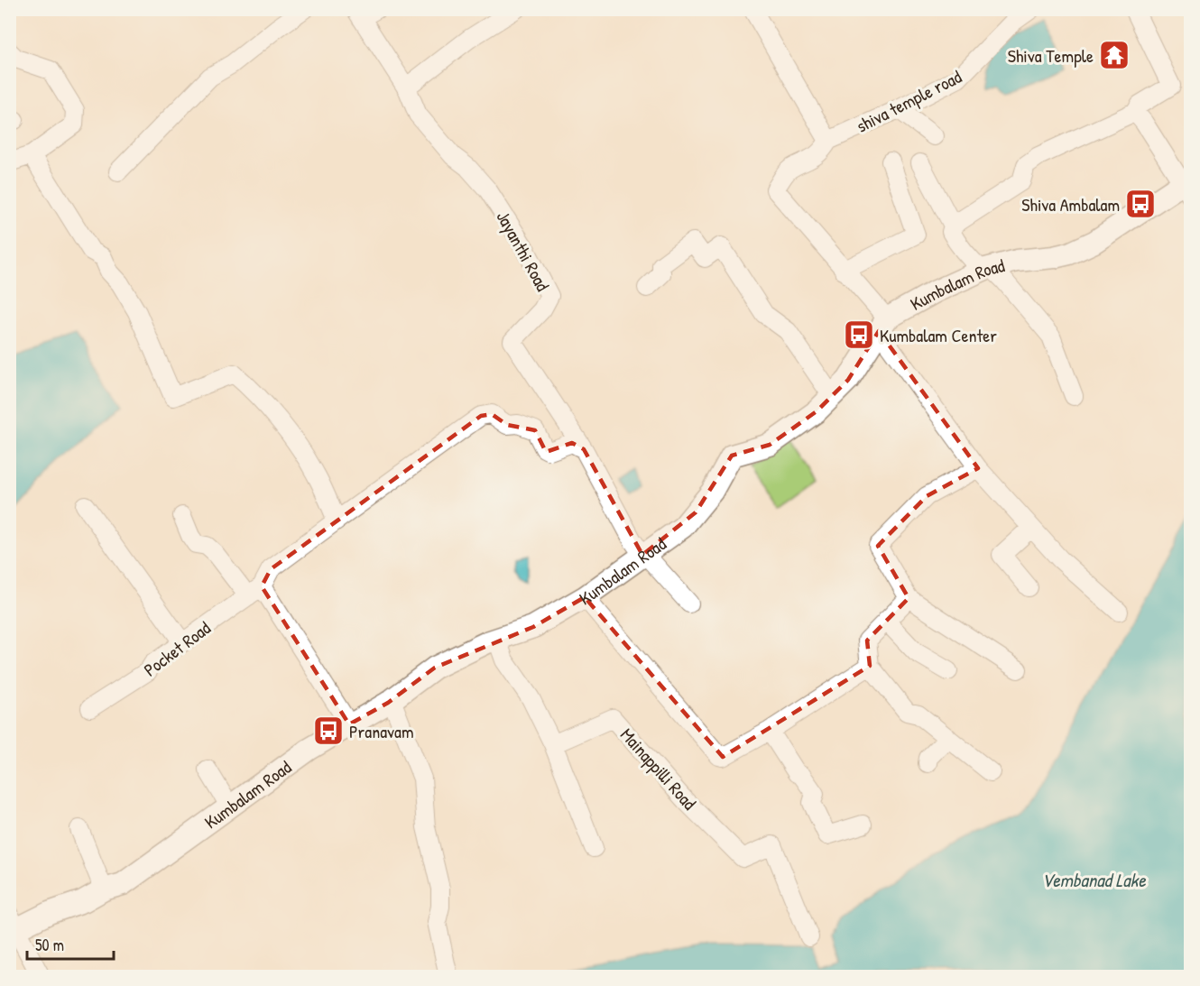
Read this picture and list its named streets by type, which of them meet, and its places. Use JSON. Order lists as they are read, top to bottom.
{
  "streets": {
    "main road": ["Kumbalam Road"],
    "street": [
      "shiva temple road",
      "Jayanthi Road",
      "Pocket Road",
      "Mainappilli Road"
    ]
  },
  "crossings": [
    ["Jayanthi Road", "Kumbalam Road"],
    ["Jayanthi Road", "Pocket Road"]
  ],
  "water": ["Vembanad Lake"],
  "places": {
    "temple": ["Shiva Temple"],
    "bus stop": ["Shiva Ambalam", "Kumbalam Center", "Pranavam"]
  },
  "scale_bar": "50 m"
}
